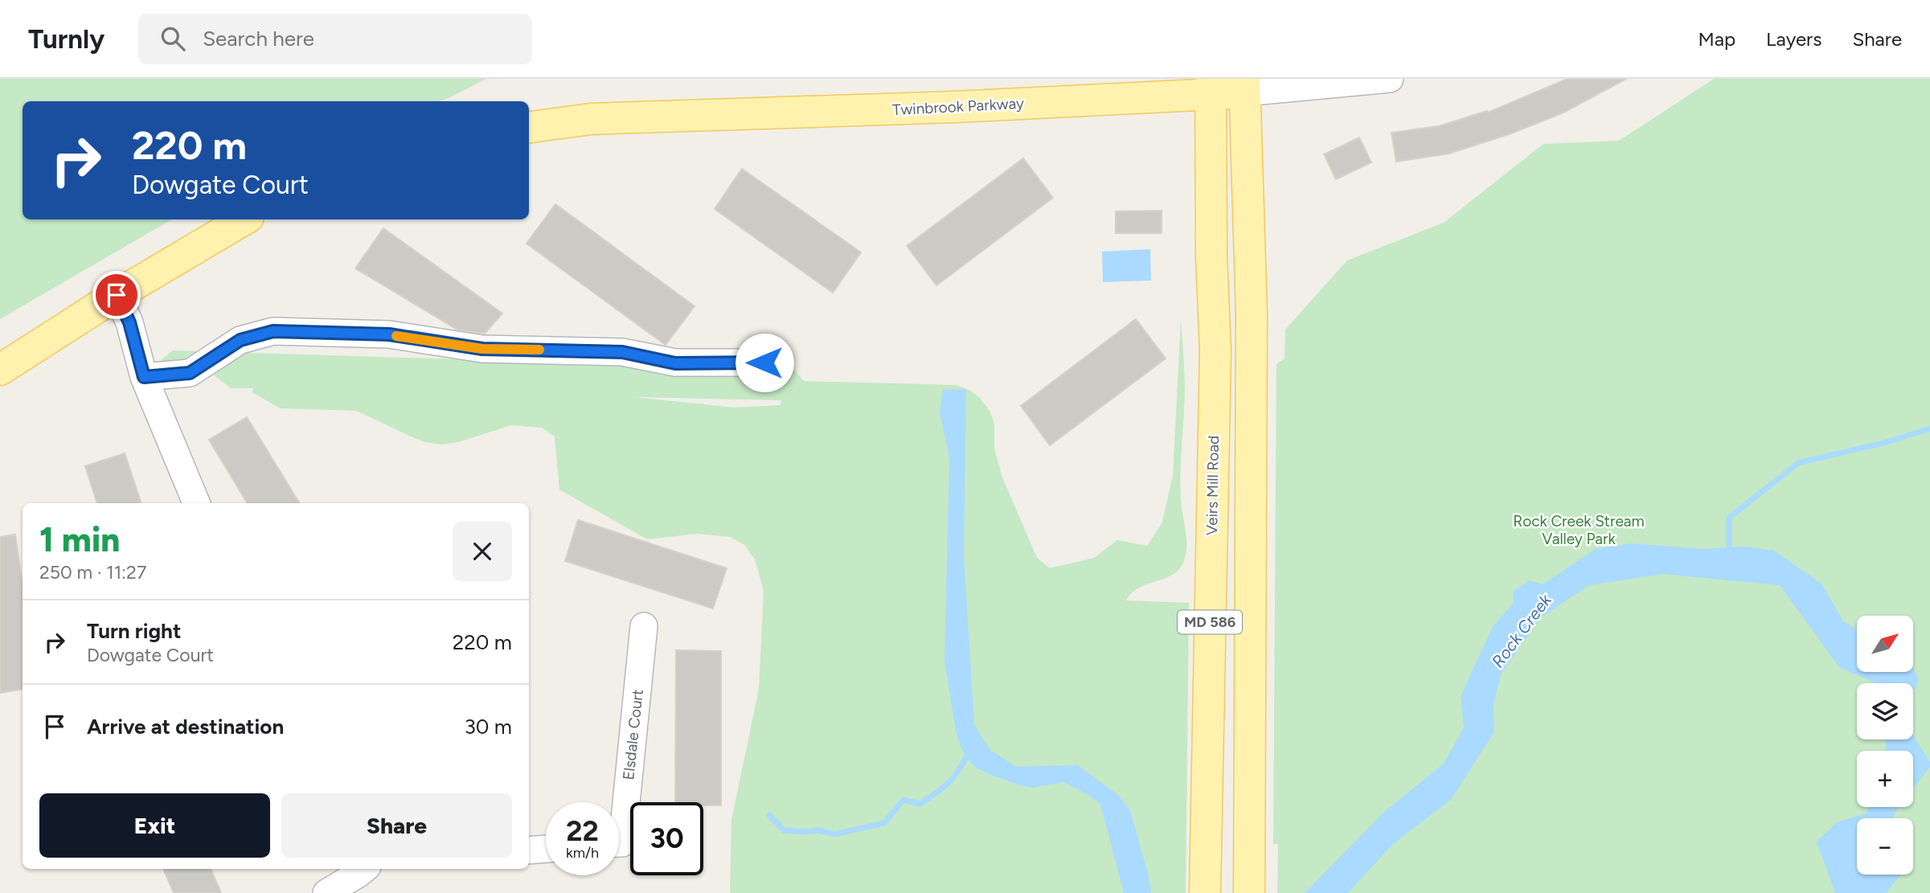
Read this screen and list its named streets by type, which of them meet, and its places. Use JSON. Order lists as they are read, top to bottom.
{
  "streets": {
    "main road": ["Twinbrook Parkway", "Veirs Mill Road", "MD 586"],
    "street": ["Elsdale Court"]
  },
  "crossings": [
    ["Twinbrook Parkway", "Veirs Mill Road"],
    ["Twinbrook Parkway", "MD 586"]
  ],
  "water": ["Rock Creek"],
  "parks": ["Rock Creek Stream Valley Park"],
  "north": "top right",
  "page": {
    "header": "Turnly",
    "search": "Search here",
    "nav": ["Map", "Layers", "Share"],
    "turn": ["220 m", "Dowgate Court"],
    "heading": ["1 min", "250 m · 11:27"],
    "list": [
      {
        "name": "Turn right",
        "note": "Dowgate Court",
        "value": "220 m"
      },
      {
        "name": "Arrive at destination",
        "value": "30 m"
      }
    ],
    "map_buttons": ["+", "−"],
    "buttons": ["Exit", "Share"],
    "speed": "22 km/h",
    "limit": "30"
  }
}
